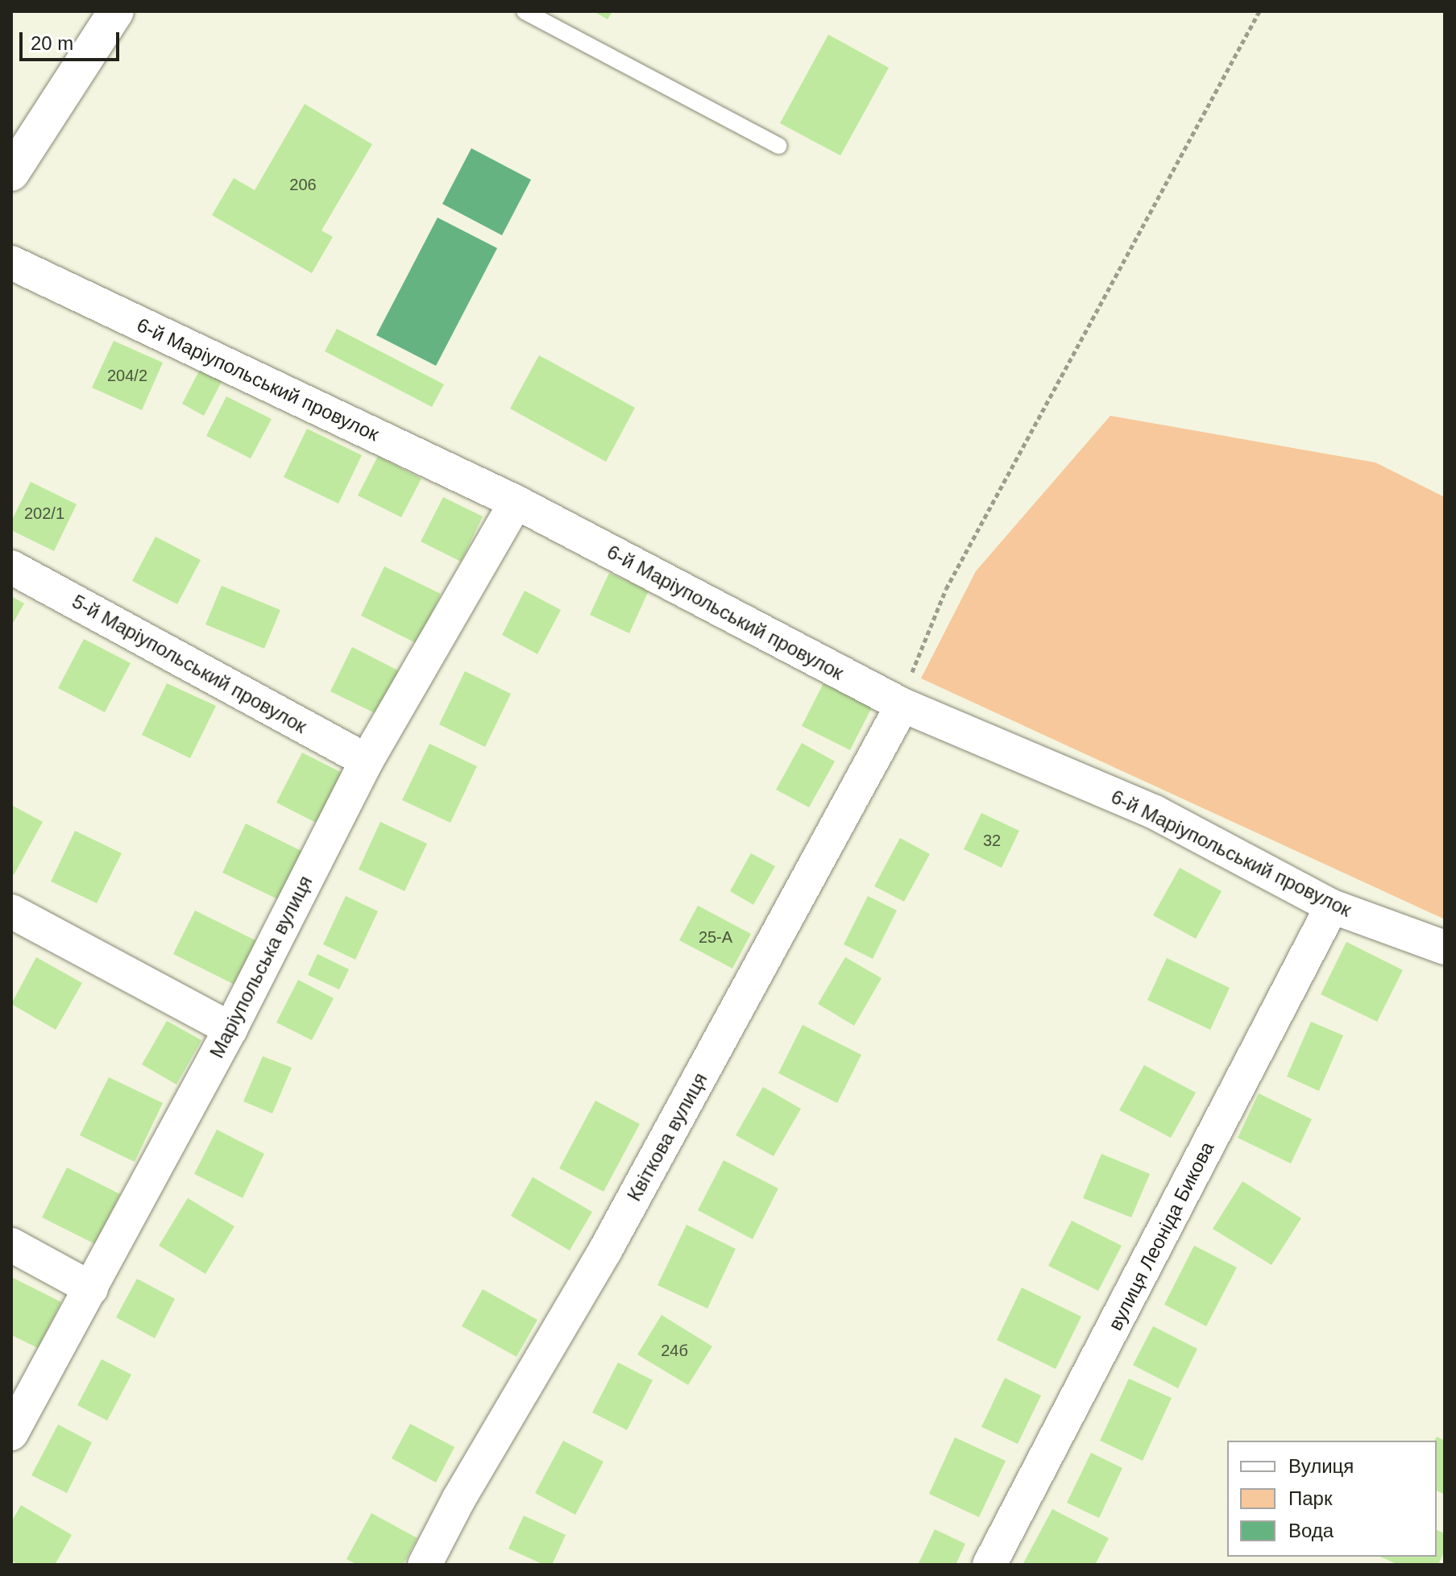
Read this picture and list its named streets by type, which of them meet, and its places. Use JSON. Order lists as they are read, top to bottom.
{
  "streets": {
    "street": [
      "6-й Маріупольський провулок",
      "5-й Маріупольський провулок",
      "Маріупольська вулиця",
      "Квіткова вулиця",
      "вулиця Леоніда Бикова"
    ]
  },
  "crossings": [
    ["6-й Маріупольський провулок", "Маріупольська вулиця"],
    ["6-й Маріупольський провулок", "Квіткова вулиця"],
    ["6-й Маріупольський провулок", "вулиця Леоніда Бикова"],
    ["5-й Маріупольський провулок", "Маріупольська вулиця"]
  ],
  "house_numbers": [
    "206",
    "204/2",
    "202/1",
    "32",
    "25-А",
    "24б"
  ],
  "legend": ["Вулиця", "Парк", "Вода"],
  "scale_bar": "20 m"
}
